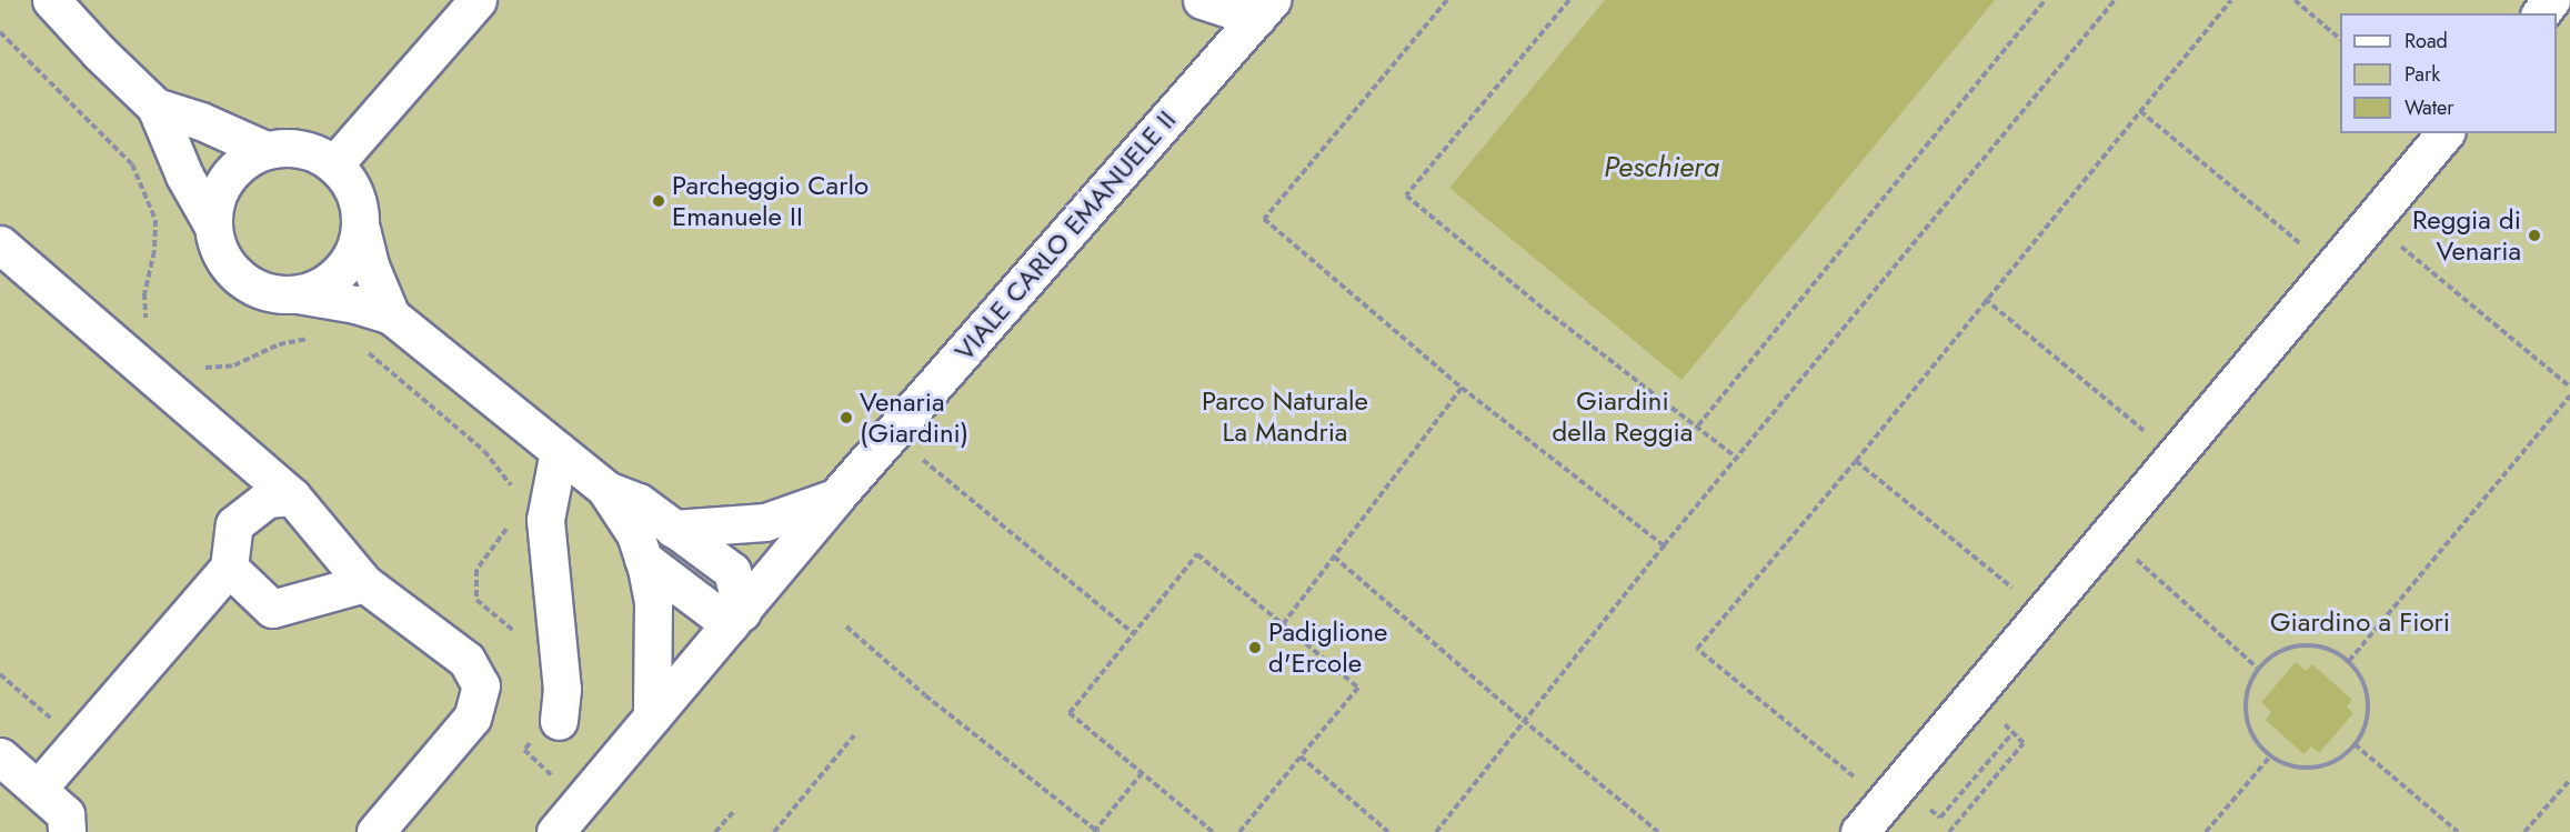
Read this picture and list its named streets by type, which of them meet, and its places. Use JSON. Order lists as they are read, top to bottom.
{
  "streets": {
    "street": ["VIALE CARLO EMANUELE II"]
  },
  "water": ["Peschiera"],
  "parks": ["Parco Naturale La Mandria", "Giardini della Reggia", "Giardino a Fiori"],
  "places": [
    "Parcheggio Carlo Emanuele II",
    "Reggia di Venaria",
    "Venaria (Giardini)",
    "Padiglione d'Ercole"
  ],
  "legend": ["Road", "Park", "Water"]
}
